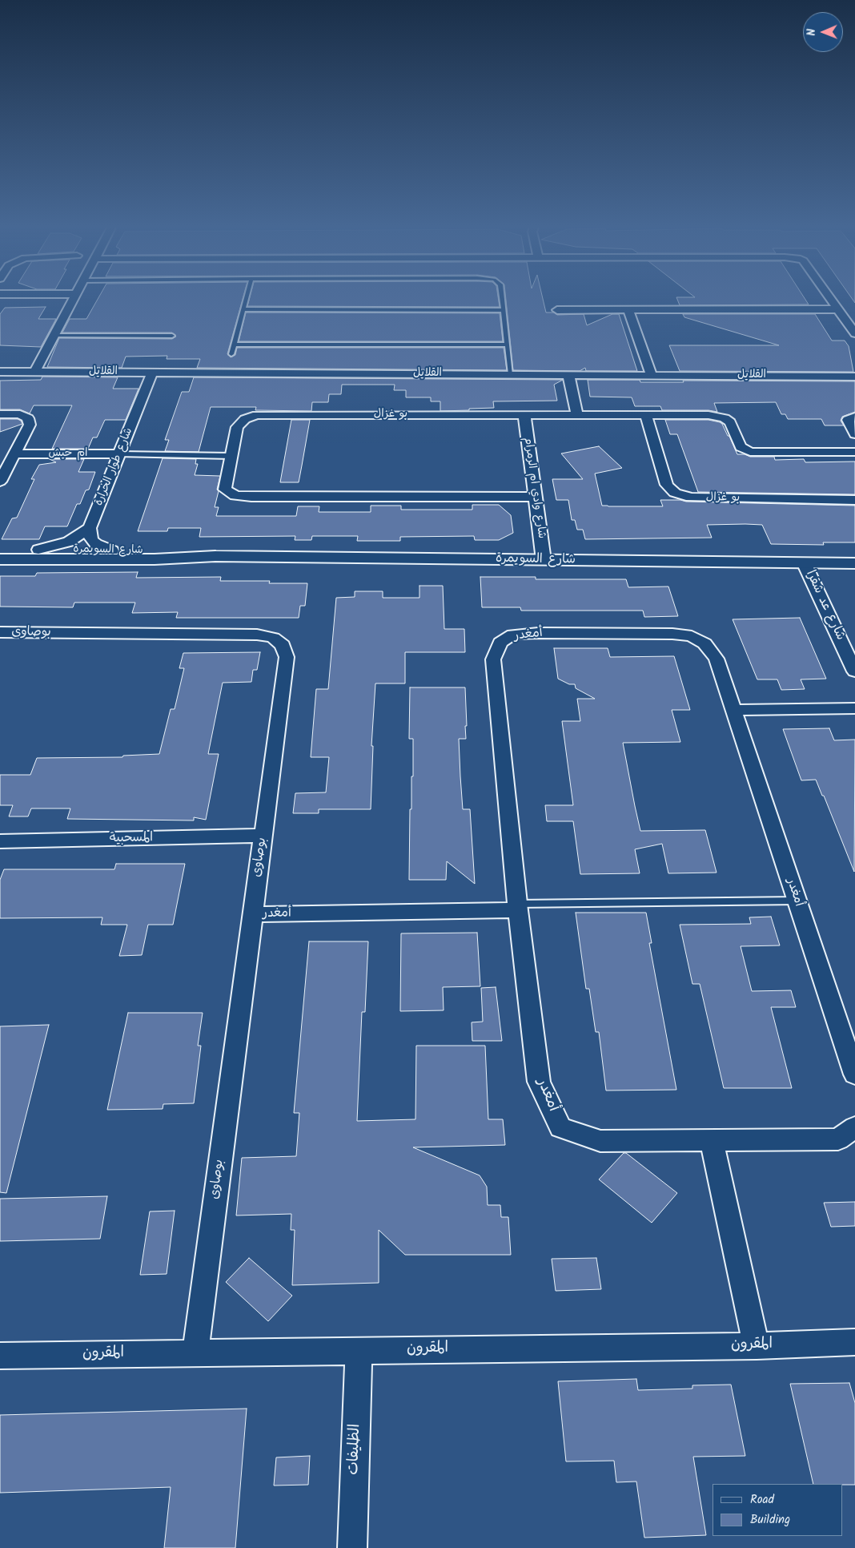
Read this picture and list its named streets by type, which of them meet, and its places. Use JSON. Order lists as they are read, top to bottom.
{
  "streets": {
    "street": [
      "القلايل",
      "بو غزال",
      "ام حيش",
      "شارع طوار الخرارة",
      "شارع وادي ام الرمرام",
      "شارع السويمرة",
      "شارع عد شقرا",
      "بوصاوى",
      "أمغدر",
      "المسحبية",
      "المقرون",
      "الظليفات"
    ]
  },
  "crossings": [
    ["القلايل", "شارع طوار الخرارة"],
    ["بو غزال", "شارع وادي ام الرمرام"],
    ["ام حيش", "شارع طوار الخرارة"],
    ["شارع وادي ام الرمرام", "شارع السويمرة"],
    ["شارع السويمرة", "شارع عد شقرا"],
    ["بوصاوى", "أمغدر"],
    ["بوصاوى", "المسحبية"],
    ["بوصاوى", "المقرون"],
    ["المقرون", "الظليفات"]
  ],
  "legend": ["Road", "Building"],
  "north": "left"
}
